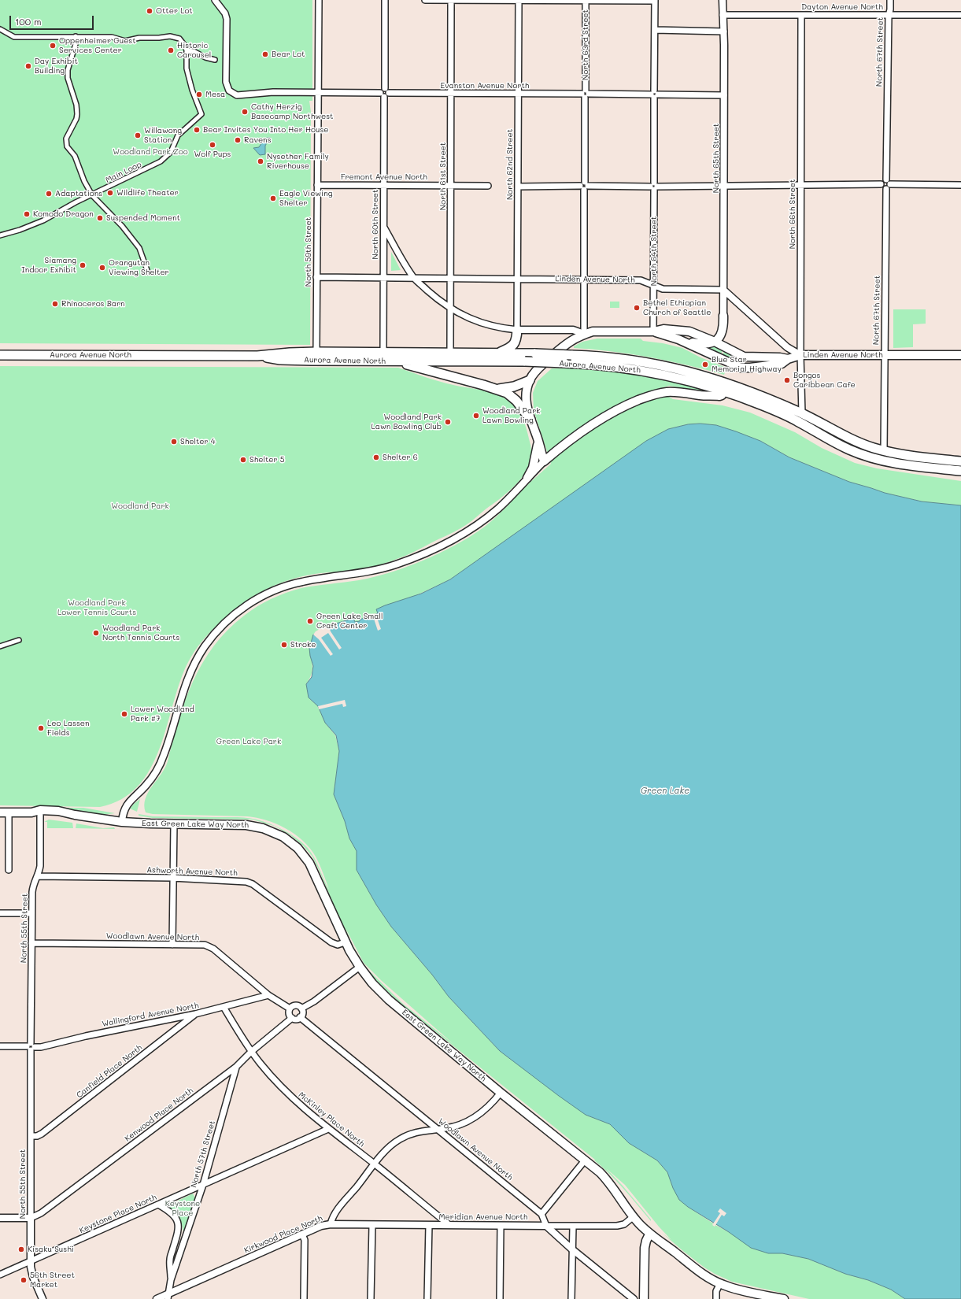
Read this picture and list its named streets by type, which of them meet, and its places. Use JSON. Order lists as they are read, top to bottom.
{
  "streets": {
    "highway": ["Aurora Avenue North"],
    "main road": ["Linden Avenue North", "East Green Lake Way North"],
    "street": [
      "Dayton Avenue North",
      "North 63rd Street",
      "North 67th Street",
      "Evanston Avenue North",
      "North 65th Street",
      "North 62nd Street",
      "Main Loop",
      "North 61st Street",
      "Fremont Avenue North",
      "North 66th Street",
      "North 60th Street",
      "North 64th Street",
      "North 59th Street",
      "Ashworth Avenue North",
      "North 55th Street",
      "Woodlawn Avenue North",
      "Wallingford Avenue North",
      "Canfield Place North",
      "Kenwood Place North",
      "McKinley Place North",
      "North 57th Street",
      "Keystone Place North",
      "Meridian Avenue North",
      "Kirkwood Place North"
    ]
  },
  "crossings": [
    ["Dayton Avenue North", "North 67th Street"],
    ["Dayton Avenue North", "North 65th Street"],
    ["Dayton Avenue North", "North 66th Street"],
    ["North 63rd Street", "Evanston Avenue North"],
    ["North 63rd Street", "Linden Avenue North"],
    ["North 67th Street", "Linden Avenue North"],
    ["North 67th Street", "Aurora Avenue North"],
    ["Evanston Avenue North", "North 65th Street"],
    ["Evanston Avenue North", "North 62nd Street"],
    ["Evanston Avenue North", "North 61st Street"],
    ["Evanston Avenue North", "North 60th Street"],
    ["Evanston Avenue North", "North 64th Street"],
    ["North 65th Street", "Linden Avenue North"],
    ["North 62nd Street", "Linden Avenue North"],
    ["North 61st Street", "Fremont Avenue North"],
    ["North 61st Street", "Linden Avenue North"],
    ["North 61st Street", "Aurora Avenue North"],
    ["Fremont Avenue North", "North 60th Street"],
    ["Fremont Avenue North", "North 59th Street"],
    ["North 66th Street", "Linden Avenue North"],
    ["North 66th Street", "Aurora Avenue North"],
    ["North 60th Street", "Linden Avenue North"],
    ["North 60th Street", "Aurora Avenue North"],
    ["North 64th Street", "Linden Avenue North"],
    ["North 59th Street", "Linden Avenue North"],
    ["North 59th Street", "Aurora Avenue North"],
    ["East Green Lake Way North", "Ashworth Avenue North"],
    ["East Green Lake Way North", "Meridian Avenue North"],
    ["East Green Lake Way North", "Kirkwood Place North"],
    ["Ashworth Avenue North", "North 55th Street"],
    ["North 55th Street", "Woodlawn Avenue North"],
    ["North 55th Street", "Wallingford Avenue North"],
    ["North 55th Street", "Canfield Place North"],
    ["North 55th Street", "Kenwood Place North"],
    ["North 55th Street", "Keystone Place North"],
    ["Woodlawn Avenue North", "Wallingford Avenue North"],
    ["Woodlawn Avenue North", "Kenwood Place North"],
    ["Woodlawn Avenue North", "Meridian Avenue North"],
    ["Woodlawn Avenue North", "Kirkwood Place North"],
    ["Wallingford Avenue North", "Canfield Place North"],
    ["Wallingford Avenue North", "McKinley Place North"],
    ["Kenwood Place North", "McKinley Place North"],
    ["Kenwood Place North", "North 57th Street"],
    ["McKinley Place North", "Keystone Place North"],
    ["McKinley Place North", "Meridian Avenue North"],
    ["McKinley Place North", "Kirkwood Place North"],
    ["North 57th Street", "Keystone Place North"],
    ["North 57th Street", "Kirkwood Place North"],
    ["Meridian Avenue North", "Kirkwood Place North"]
  ],
  "water": ["Green Lake"],
  "parks": [
    "Woodland Park Zoo",
    "Woodland Park",
    "Woodland Park Lower Tennis Courts",
    "Green Lake Park",
    "Keystone Place"
  ],
  "places": [
    "Otter Lot",
    "Oppenheimer Guest Services Center",
    "Historic Carousel",
    "Bear Lot",
    "Day Exhibit Building",
    "Mesa",
    "Cathy Herzig Basecamp Northwest",
    "Bear Invites You Into Her House",
    "Willawong Station",
    "Ravens",
    "Wolf Pups",
    "Nysether Family Riverhouse",
    "Wildlife Theater",
    "Adaptations",
    "Eagle Viewing Shelter",
    "Komodo Dragon",
    "Suspended Moment",
    "Siamang Indoor Exhibit",
    "Orangutan Viewing Shelter",
    "Rhinoceros Barn",
    "Bethel Ethiopian Church of Seattle",
    "Blue Star Memorial Highway",
    "Bongos Caribbean Cafe",
    "Woodland Park Lawn Bowling",
    "Woodland Park Lawn Bowling Club",
    "Shelter 4",
    "Shelter 6",
    "Shelter 5",
    "Green Lake Small Craft Center",
    "Woodland Park North Tennis Courts",
    "Stroke",
    "Lower Woodland Park #7",
    "Leo Lassen Fields",
    "Kisaku Sushi",
    "56th Street Market"
  ],
  "scale_bar": "100 m"
}
